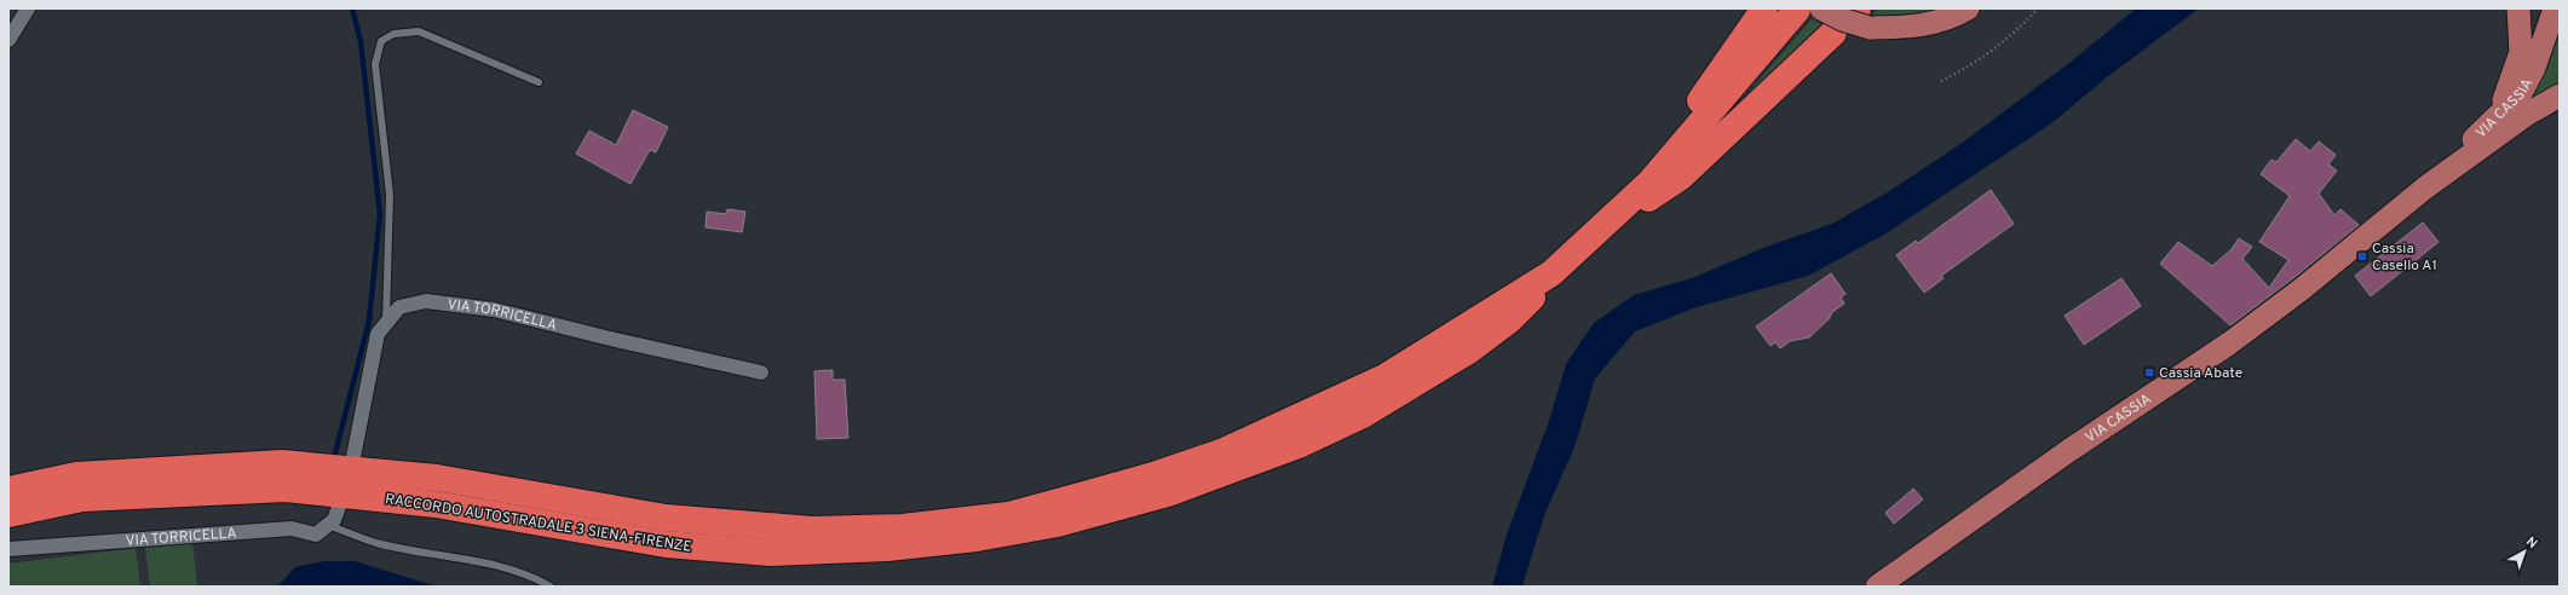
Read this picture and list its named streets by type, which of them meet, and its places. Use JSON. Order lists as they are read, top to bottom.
{
  "streets": {
    "highway": ["RACCORDO AUTOSTRADALE 3 SIENA-FIRENZE"],
    "main road": ["VIA CASSIA"],
    "street": ["VIA TORRICELLA"]
  },
  "places": {
    "transit": ["Cassia Casello A1", "Cassia Abate"]
  },
  "north": "top right"
}
